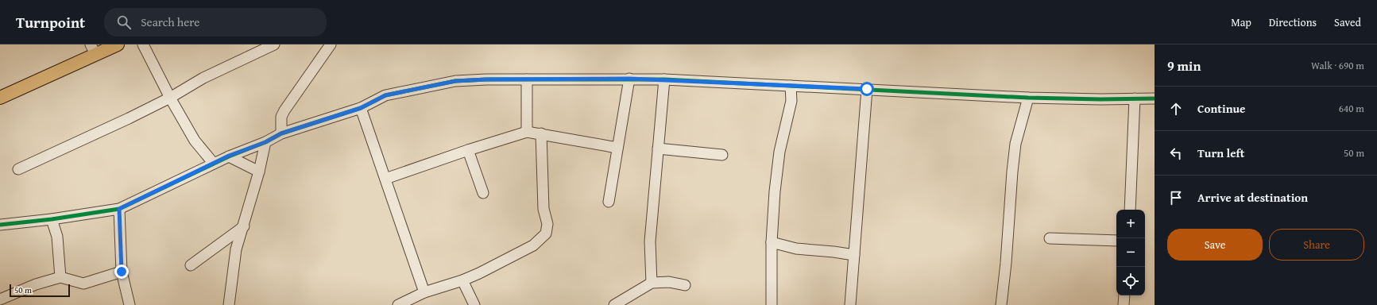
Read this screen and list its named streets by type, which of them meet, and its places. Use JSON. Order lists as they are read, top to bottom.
{
  "scale_bar": "50 m",
  "page": {
    "header": "Turnpoint",
    "search": "Search here",
    "nav": ["Map", "Directions", "Saved"],
    "heading": ["9 min", "Walk · 690 m"],
    "list": [
      ["Continue", "640 m"],
      ["Turn left", "50 m"],
      "Arrive at destination"
    ],
    "map_buttons": ["+", "−"],
    "buttons": ["Save", "Share"],
    "scale": "50 m"
  }
}
